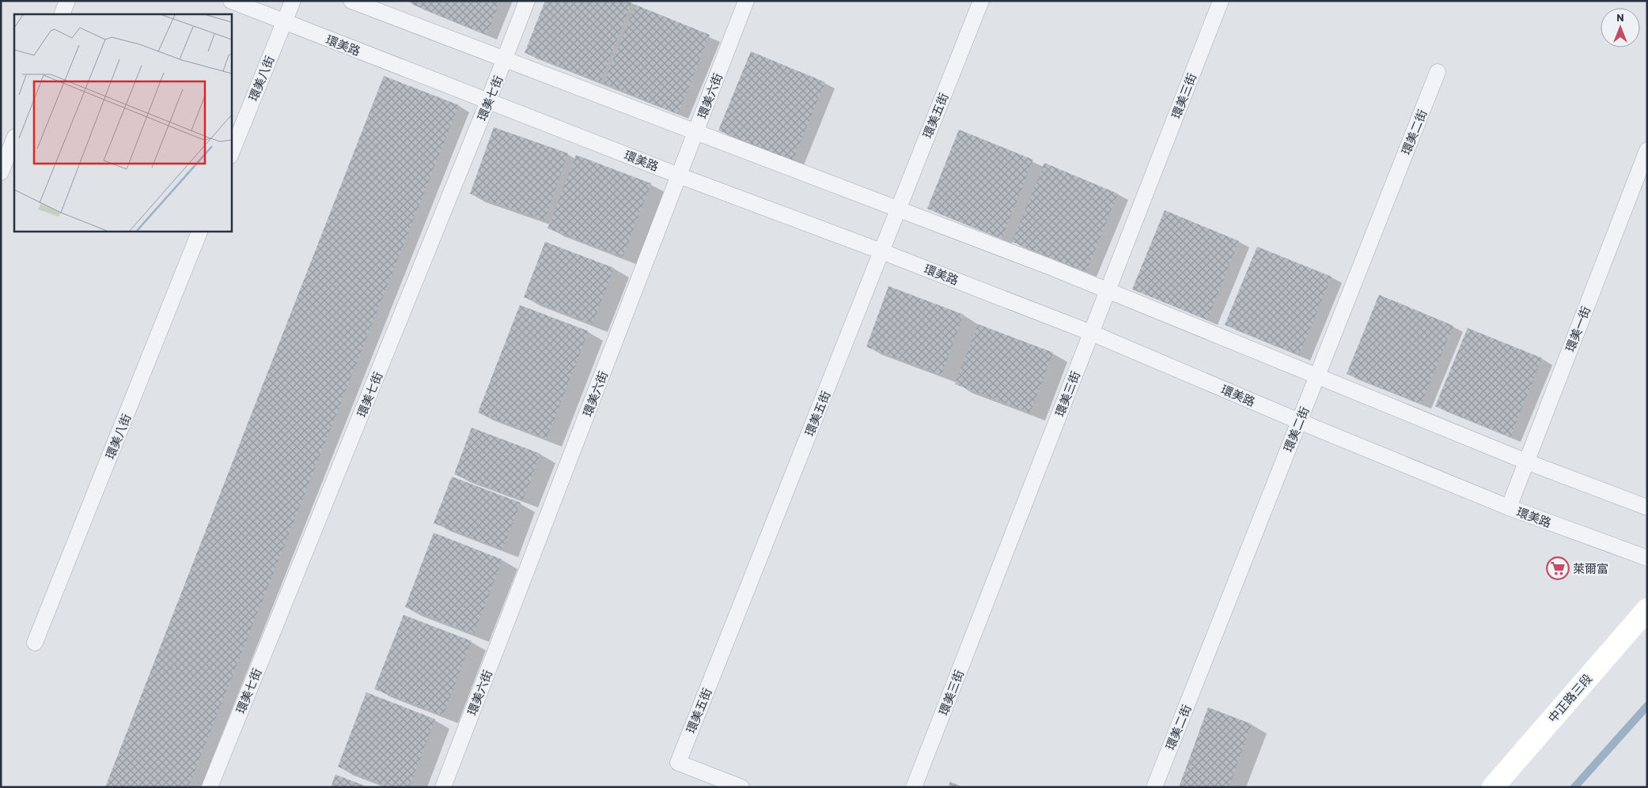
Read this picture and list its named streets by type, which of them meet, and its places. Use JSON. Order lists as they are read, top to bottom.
{
  "streets": {
    "main road": ["中正路三段"],
    "lane": [
      "環美路",
      "環美八街",
      "環美六街",
      "環美三街",
      "環美七街",
      "環美五街",
      "環美二街",
      "環美一街"
    ]
  },
  "crossings": [
    ["環美路", "環美八街"],
    ["環美路", "環美六街"],
    ["環美路", "環美三街"],
    ["環美路", "環美七街"],
    ["環美路", "環美五街"],
    ["環美路", "環美二街"],
    ["環美路", "環美一街"]
  ],
  "places": {
    "supermarket": ["萊爾富"]
  },
  "north": "top"
}
